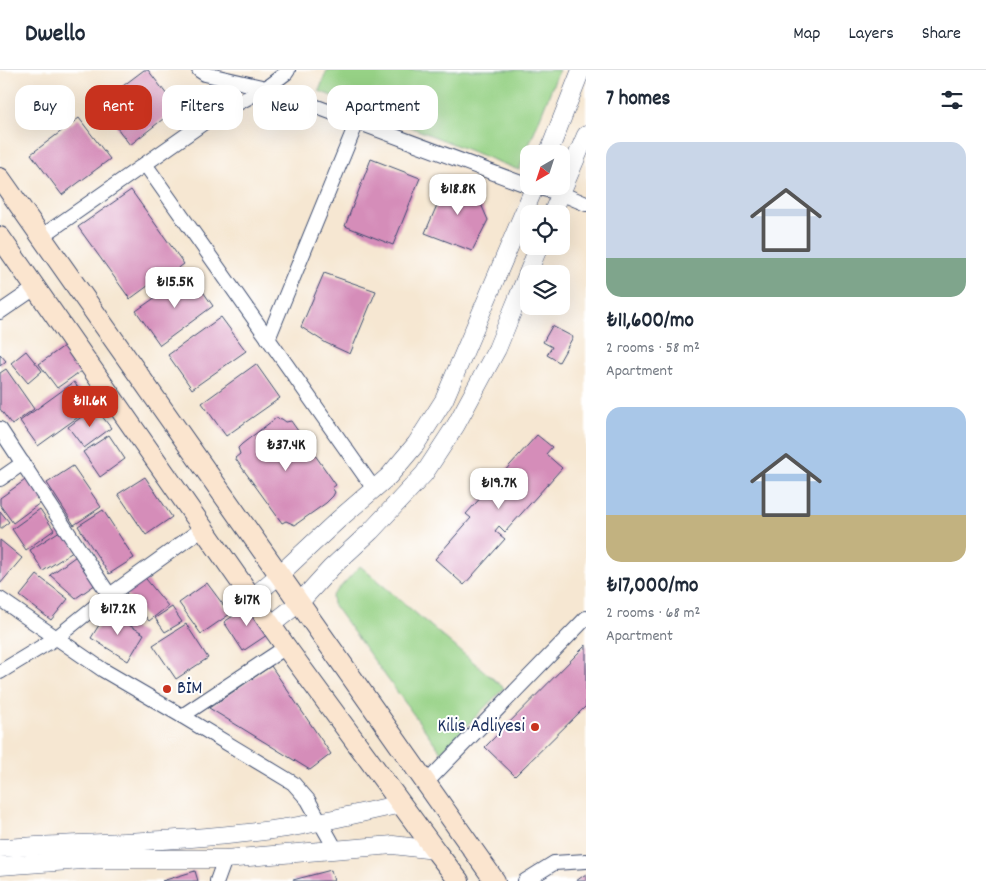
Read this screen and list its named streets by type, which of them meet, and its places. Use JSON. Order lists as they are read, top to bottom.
{
  "places": ["BİM", "Kilis Adliyesi"],
  "north": "bottom left",
  "page": {
    "header": "Dwello",
    "nav": ["Map", "Layers", "Share"],
    "heading": "7 homes",
    "chip": [
      "Buy",
      "Rent",
      "Filters",
      "New",
      "Apartment"
    ],
    "list": [
      {
        "name": "₺11,600/mo",
        "note": "2 rooms · 58 m² · Apartment"
      },
      {
        "name": "₺17,000/mo",
        "note": "2 rooms · 68 m² · Apartment"
      }
    ],
    "price": [
      "₺18.8K",
      "₺15.5K",
      "₺11.6K",
      "₺37.4K",
      "₺19.7K",
      "₺17K",
      "₺17.2K"
    ]
  }
}
